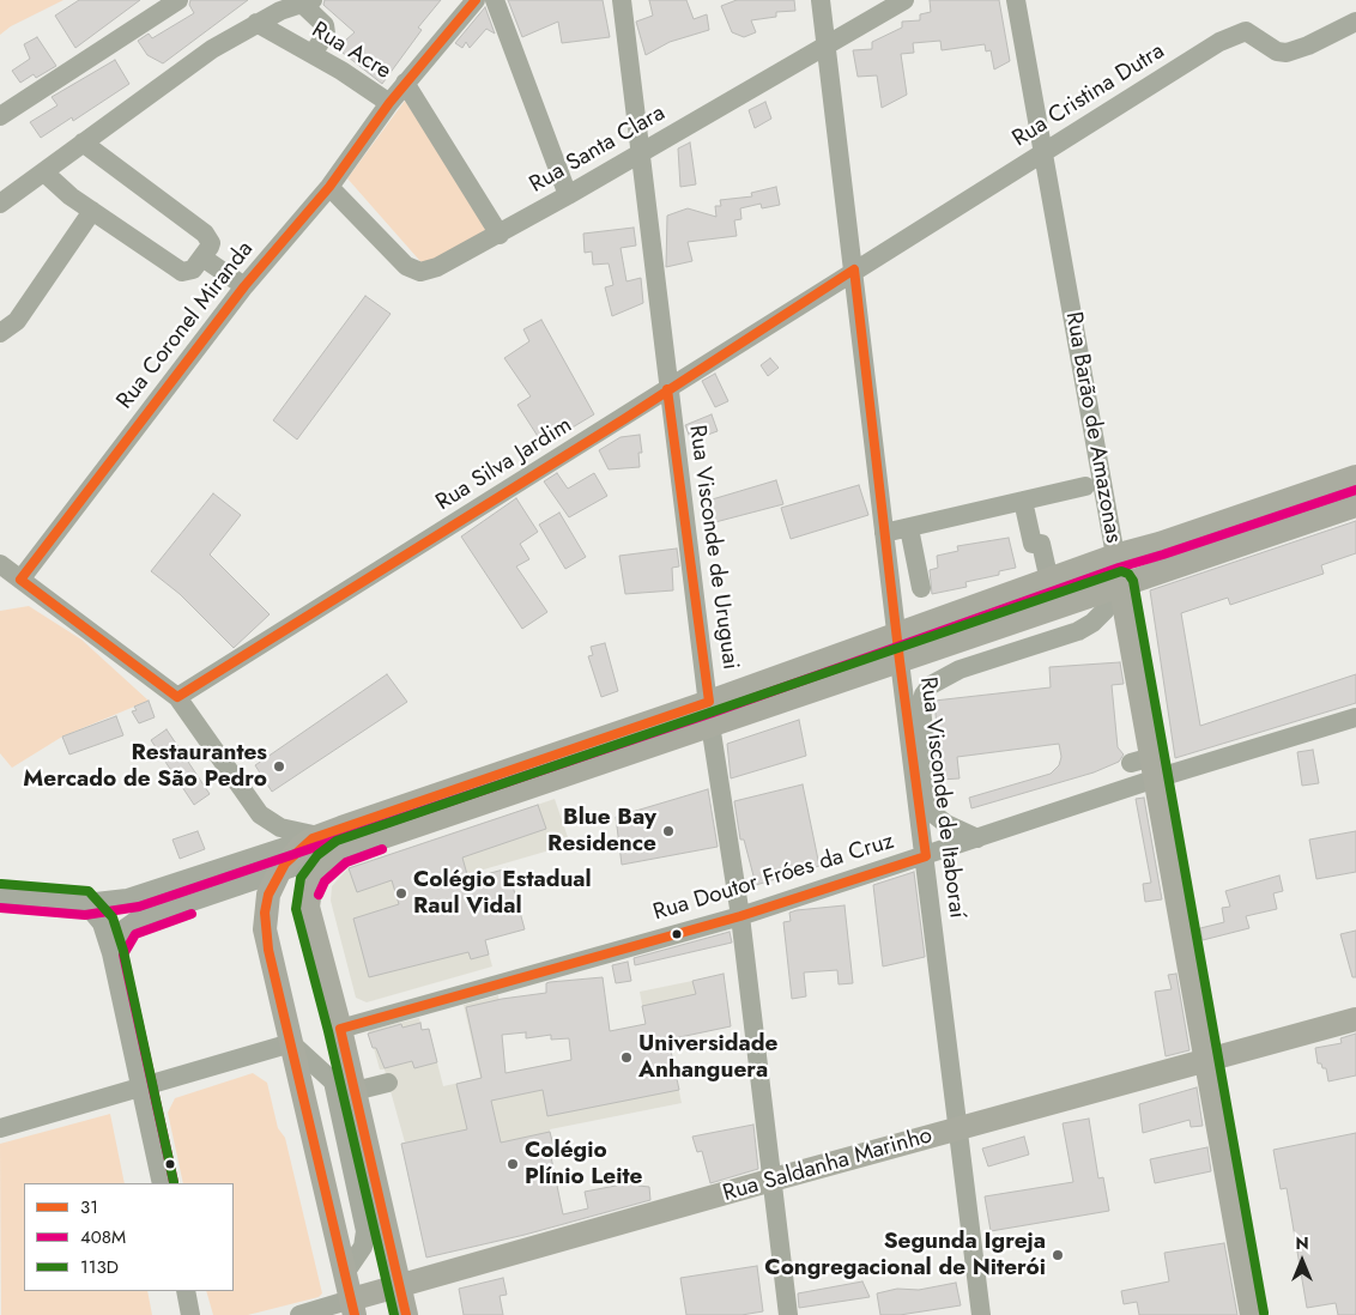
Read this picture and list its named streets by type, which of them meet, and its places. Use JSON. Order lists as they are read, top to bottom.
{
  "streets": {
    "main road": ["Rua Barão de Amazonas", "Rua Saldanha Marinho"],
    "street": [
      "Rua Acre",
      "Rua Cristina Dutra",
      "Rua Santa Clara",
      "Rua Coronel Miranda",
      "Rua Silva Jardim",
      "Rua Visconde de Uruguai",
      "Rua Visconde de Itaboraí",
      "Rua Doutor Fróes da Cruz"
    ]
  },
  "crossings": [
    ["Rua Acre", "Rua Coronel Miranda"],
    ["Rua Cristina Dutra", "Rua Barão de Amazonas"],
    ["Rua Cristina Dutra", "Rua Silva Jardim"],
    ["Rua Cristina Dutra", "Rua Visconde de Itaboraí"],
    ["Rua Santa Clara", "Rua Coronel Miranda"],
    ["Rua Santa Clara", "Rua Visconde de Uruguai"],
    ["Rua Santa Clara", "Rua Visconde de Itaboraí"],
    ["Rua Barão de Amazonas", "Rua Doutor Fróes da Cruz"],
    ["Rua Barão de Amazonas", "Rua Saldanha Marinho"],
    ["Rua Silva Jardim", "Rua Visconde de Uruguai"],
    ["Rua Silva Jardim", "Rua Visconde de Itaboraí"],
    ["Rua Visconde de Uruguai", "Rua Doutor Fróes da Cruz"],
    ["Rua Visconde de Uruguai", "Rua Saldanha Marinho"],
    ["Rua Visconde de Itaboraí", "Rua Doutor Fróes da Cruz"],
    ["Rua Visconde de Itaboraí", "Rua Saldanha Marinho"]
  ],
  "places": [
    "Restaurantes Mercado de São Pedro",
    "Blue Bay Residence",
    "Colégio Estadual Raul Vidal",
    "Universidade Anhanguera",
    "Colégio Plínio Leite",
    "Segunda Igreja Congregacional de Niterói"
  ],
  "lines": ["transit line 31", "transit line 408M", "transit line 113D"],
  "legend": ["31", "408M", "113D"],
  "north": "top"
}
